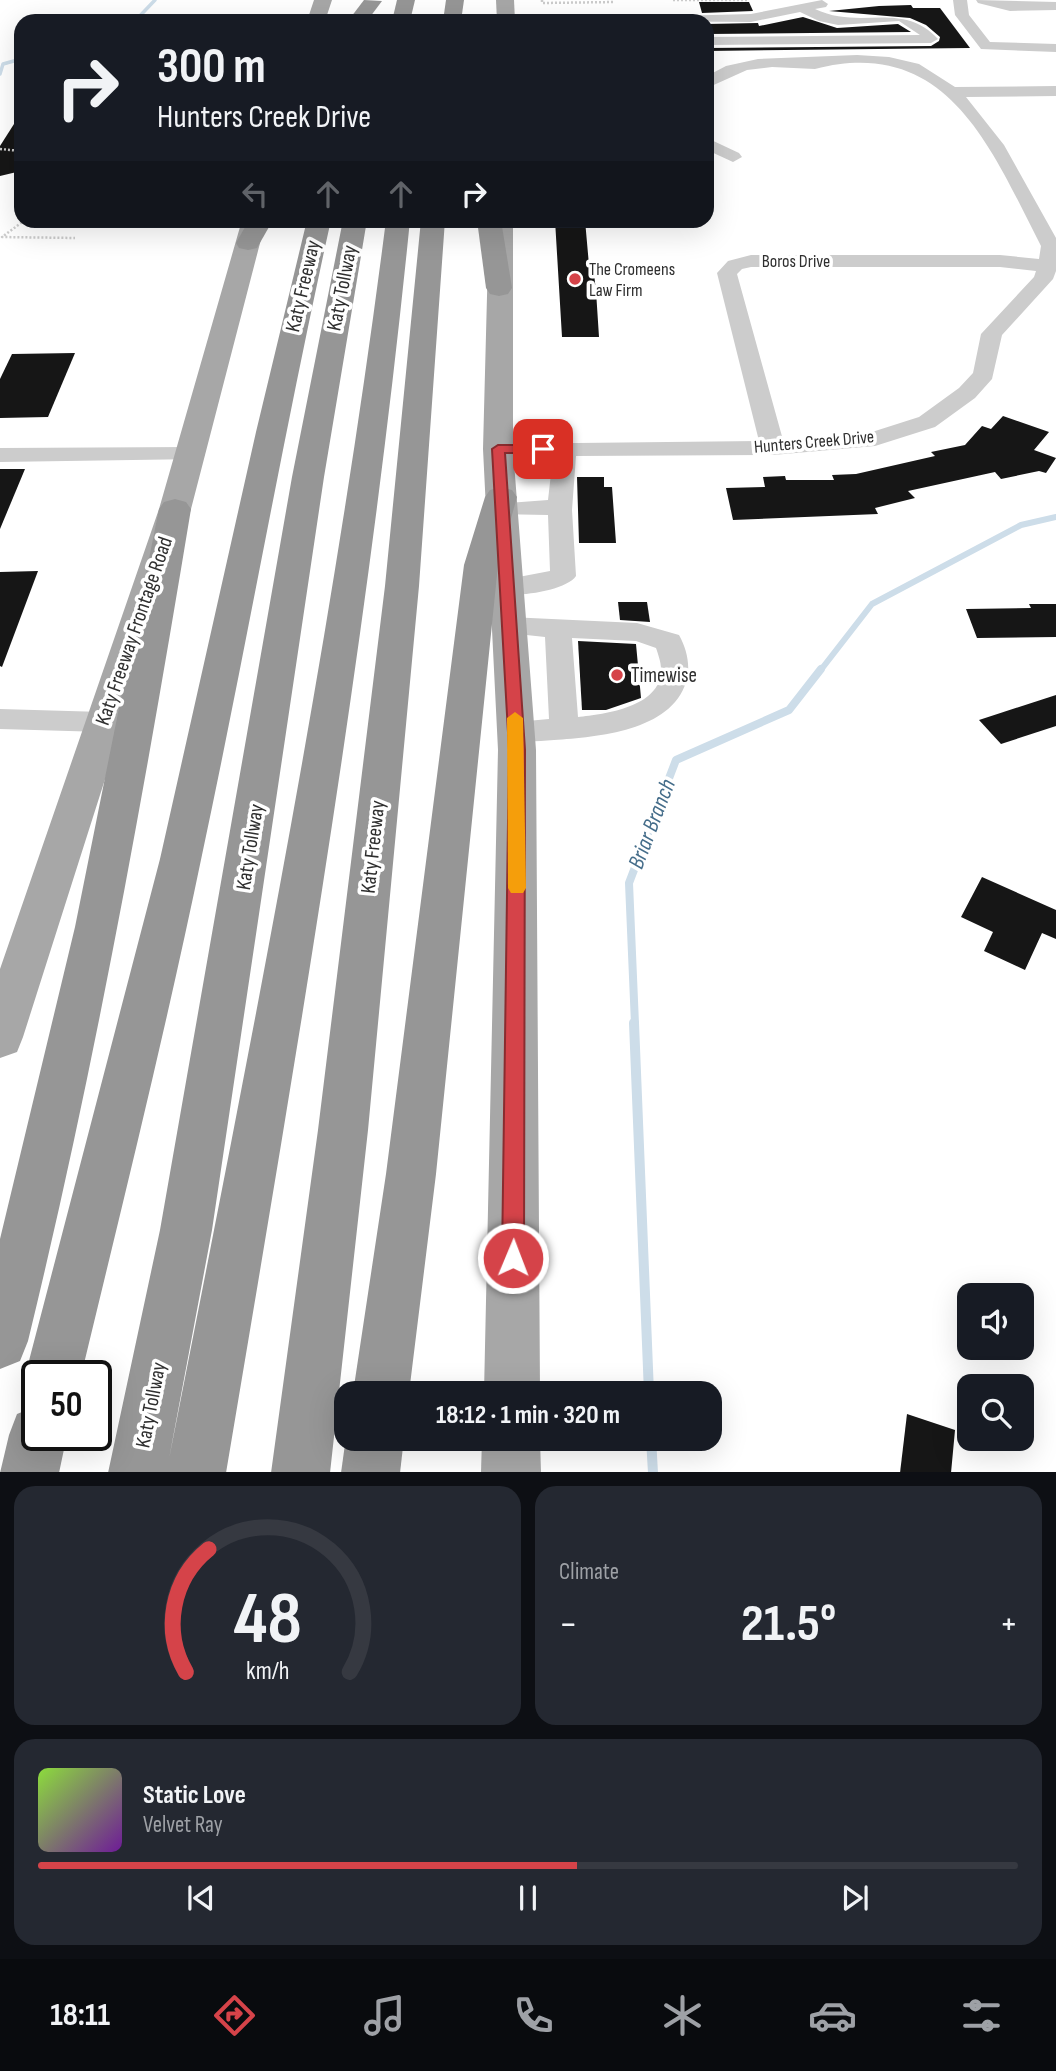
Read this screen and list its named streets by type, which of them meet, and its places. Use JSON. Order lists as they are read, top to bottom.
{
  "streets": {
    "highway": ["Katy Freeway", "Katy Tollway"],
    "main road": ["Katy Freeway Frontage Road"],
    "street": ["Boros Drive", "Hunters Creek Drive"]
  },
  "crossings": [
    ["Boros Drive", "Hunters Creek Drive"]
  ],
  "water": ["Briar Branch"],
  "places": ["The Cromeens Law Firm", "Timewise"],
  "page": {
    "turn": ["300 m", "Hunters Creek Drive"],
    "limit": "50",
    "trip": "18:12 · 1 min · 320 m",
    "tile": "Climate",
    "heat": ["−", "21.5°", "+"],
    "song": ["Static Love", "Velvet Ray"],
    "tabs": "18:11",
    "gauge": ["48", "km/h"]
  }
}
